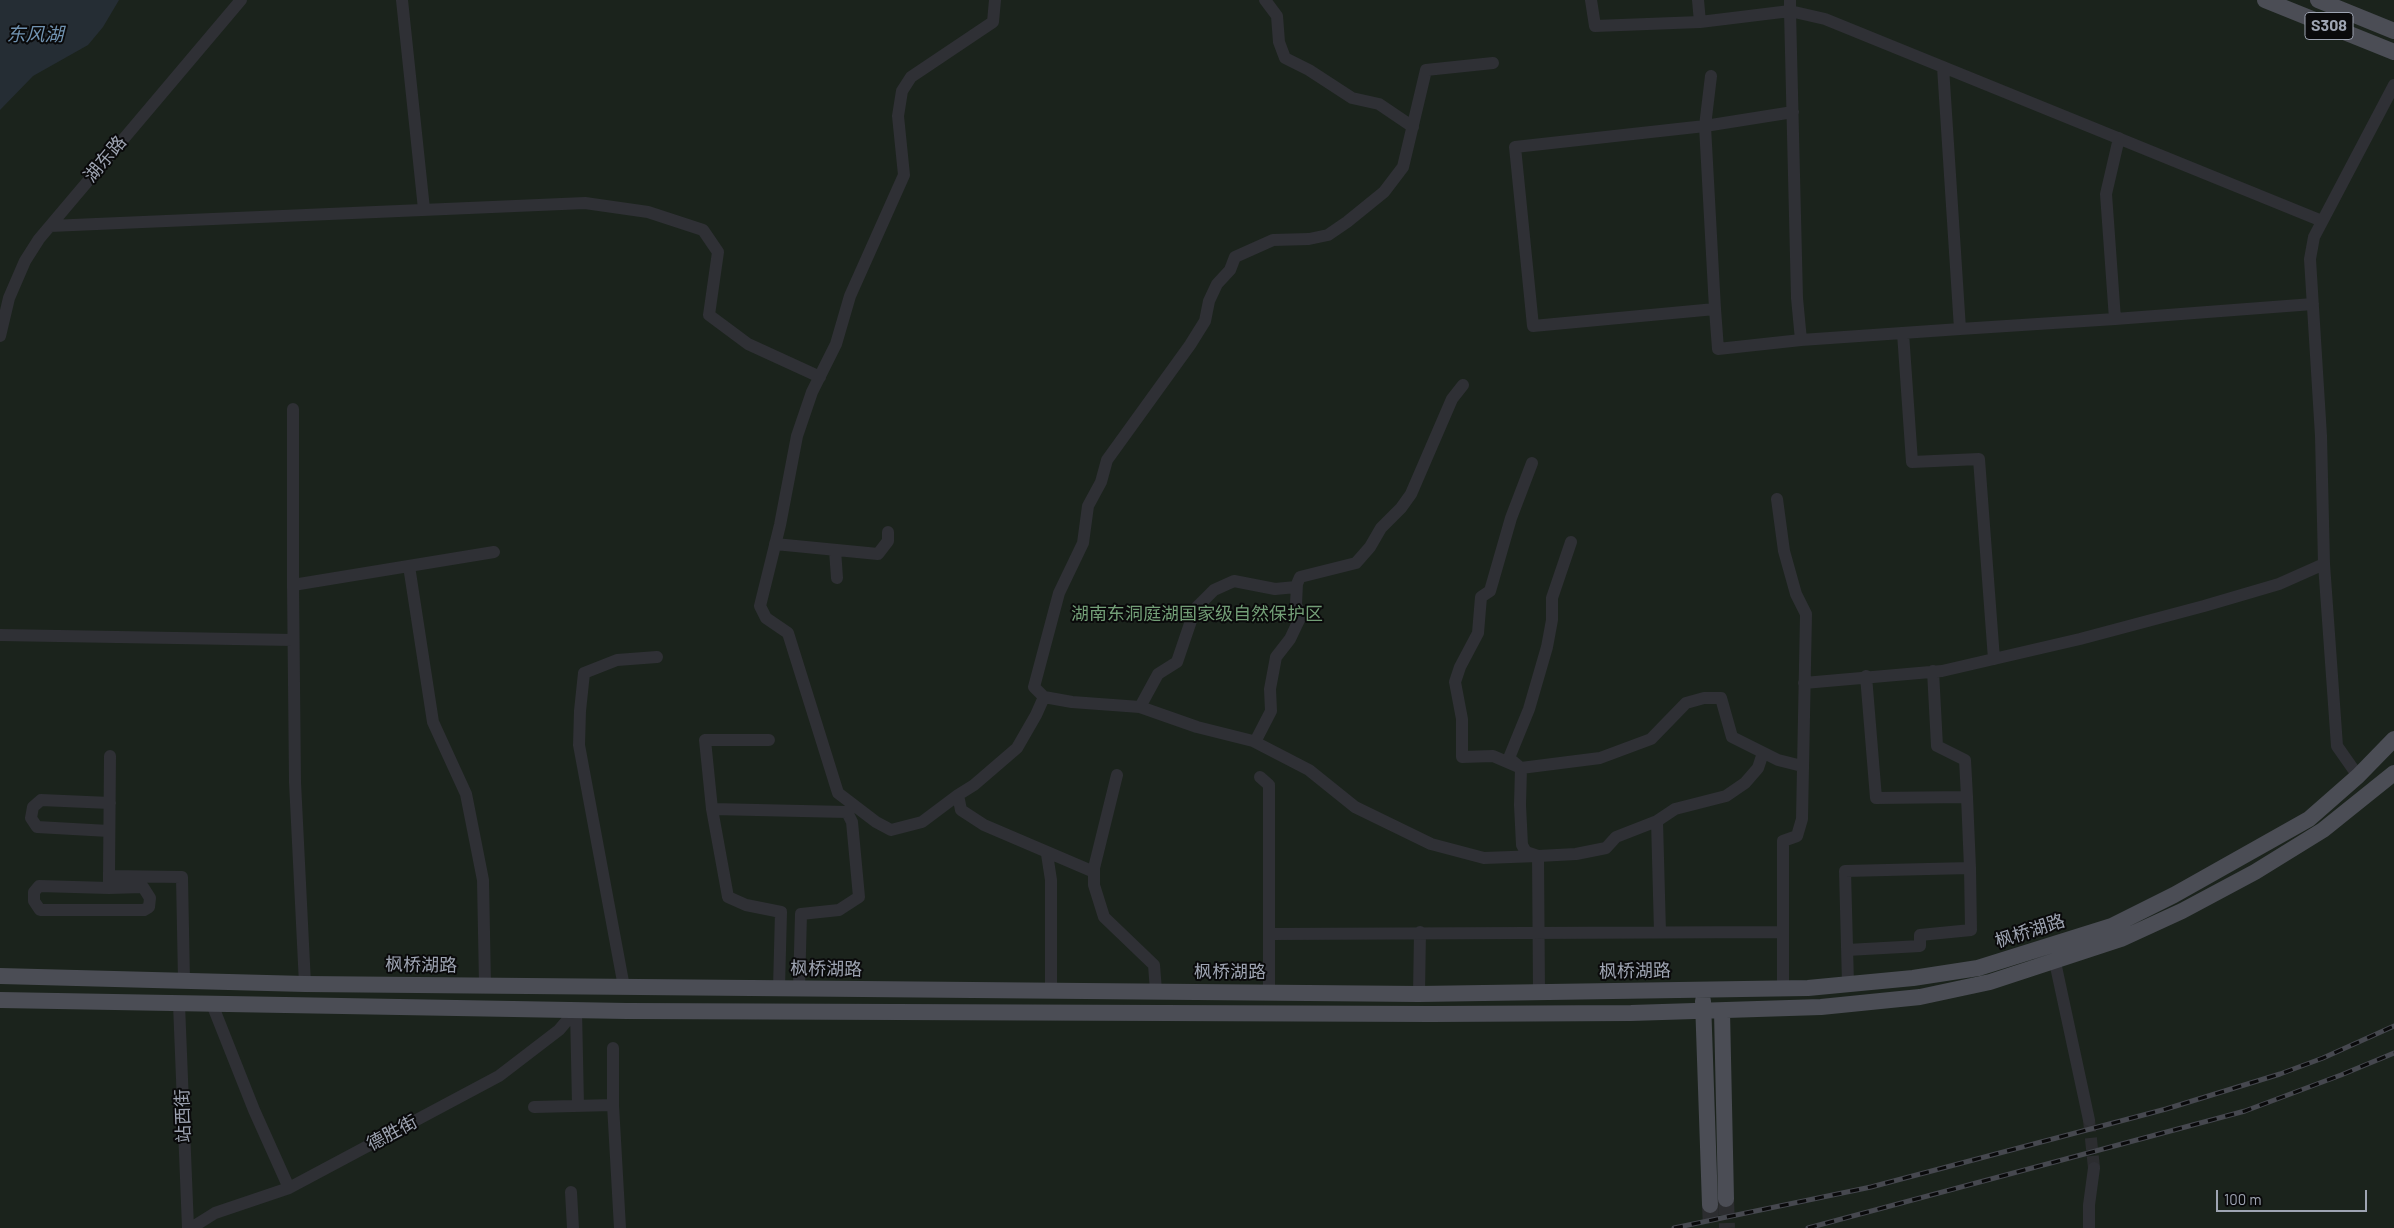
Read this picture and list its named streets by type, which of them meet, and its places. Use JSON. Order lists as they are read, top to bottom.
{
  "streets": {
    "main road": ["S308", "枫桥湖路"],
    "street": ["湖东路", "站西街", "德胜街"]
  },
  "crossings": [
    ["枫桥湖路", "站西街"],
    ["枫桥湖路", "德胜街"],
    ["站西街", "德胜街"]
  ],
  "water": ["东风湖"],
  "parks": ["湖南东洞庭湖国家级自然保护区"],
  "scale_bar": "100 m"
}
